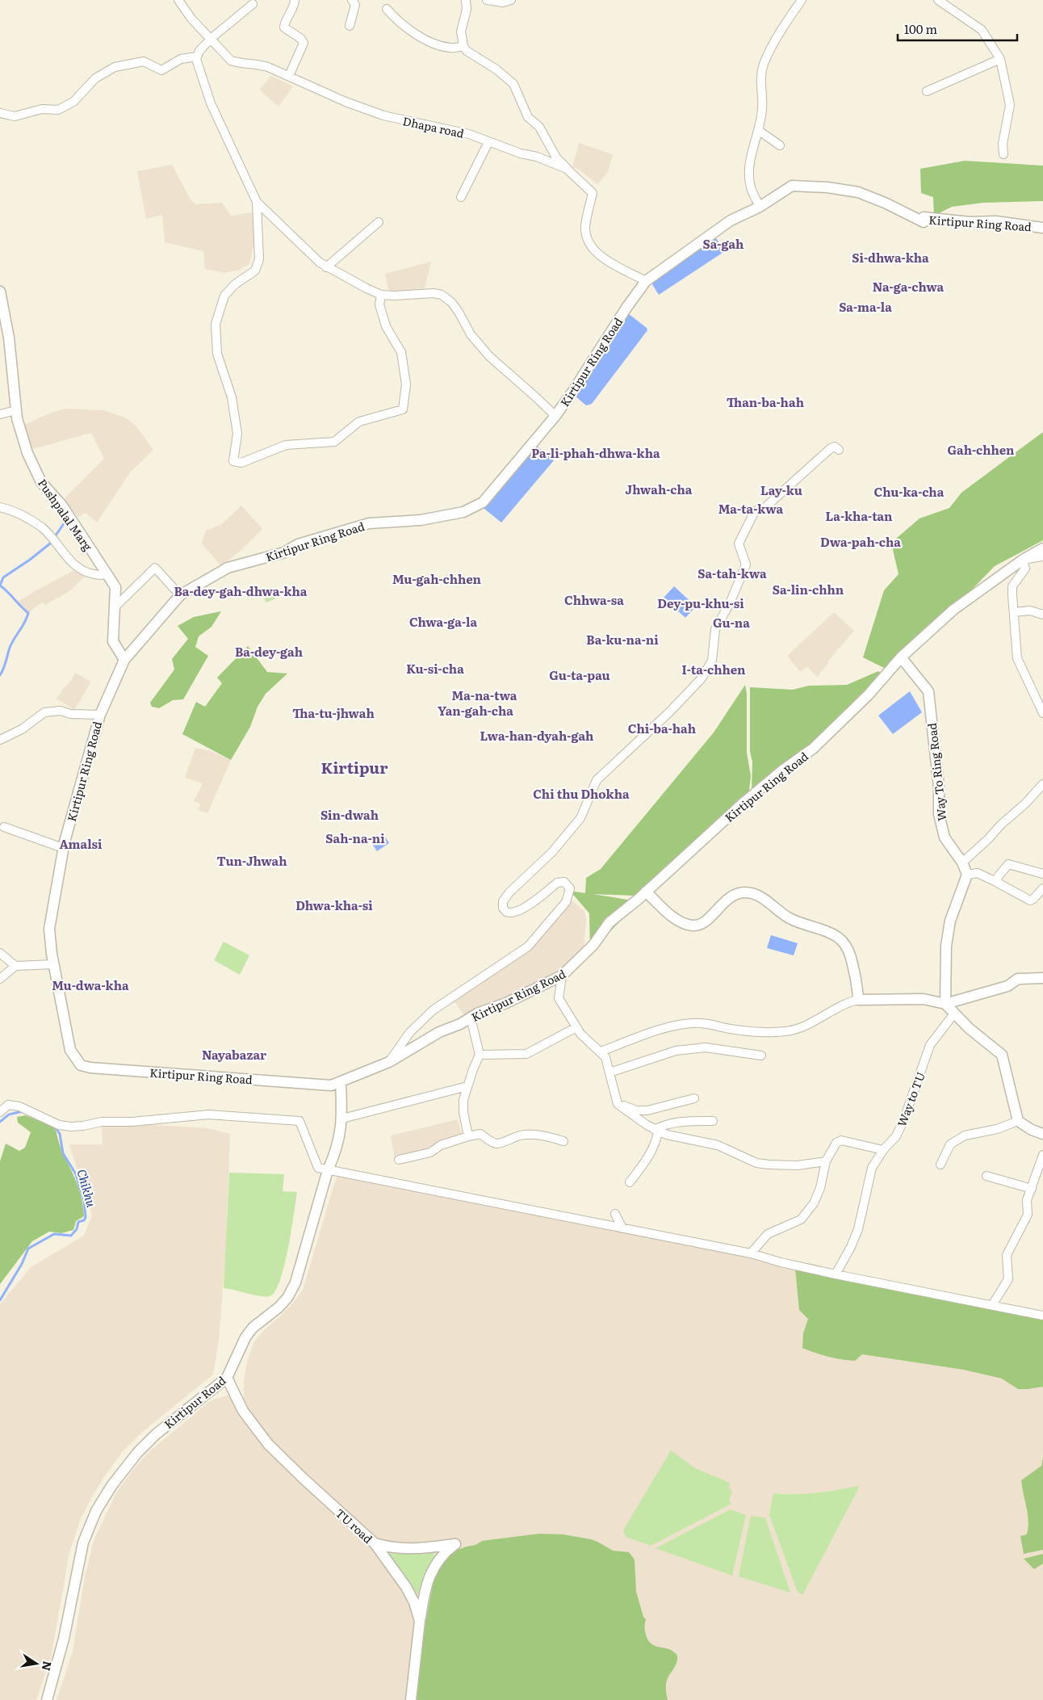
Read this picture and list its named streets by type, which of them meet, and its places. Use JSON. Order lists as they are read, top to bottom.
{
  "streets": {
    "street": [
      "Dhapa road",
      "Kirtipur Ring Road",
      "Pushpalal Marg",
      "Way To Ring Road",
      "Way to TU",
      "Kirtipur Road",
      "TU road"
    ]
  },
  "crossings": [
    ["Dhapa road", "Kirtipur Ring Road"],
    ["Kirtipur Ring Road", "Pushpalal Marg"],
    ["Kirtipur Ring Road", "Way To Ring Road"],
    ["Kirtipur Ring Road", "Kirtipur Road"],
    ["Kirtipur Road", "TU road"]
  ],
  "districts": [
    "Sa-gah",
    "Si-dhwa-kha",
    "Na-ga-chwa",
    "Sa-ma-la",
    "Than-ba-hah",
    "Gah-chhen",
    "Pa-li-phah-dhwa-kha",
    "Jhwah-cha",
    "Lay-ku",
    "Chu-ka-cha",
    "Ma-ta-kwa",
    "La-kha-tan",
    "Dwa-pah-cha",
    "Sa-tah-kwa",
    "Mu-gah-chhen",
    "Sa-lin-chhn",
    "Ba-dey-gah-dhwa-kha",
    "Chhwa-sa",
    "Dey-pu-khu-si",
    "Chwa-ga-la",
    "Gu-na",
    "Ba-ku-na-ni",
    "Ba-dey-gah",
    "Ku-si-cha",
    "I-ta-chhen",
    "Gu-ta-pau",
    "Ma-na-twa",
    "Yan-gah-cha",
    "Tha-tu-jhwah",
    "Chi-ba-hah",
    "Lwa-han-dyah-gah",
    "Kirtipur",
    "Chi thu Dhokha",
    "Sin-dwah",
    "Sah-na-ni",
    "Amalsi",
    "Tun-Jhwah",
    "Dhwa-kha-si",
    "Mu-dwa-kha",
    "Nayabazar"
  ],
  "water": ["Chikhu"],
  "scale_bar": "100 m",
  "north": "right"
}
